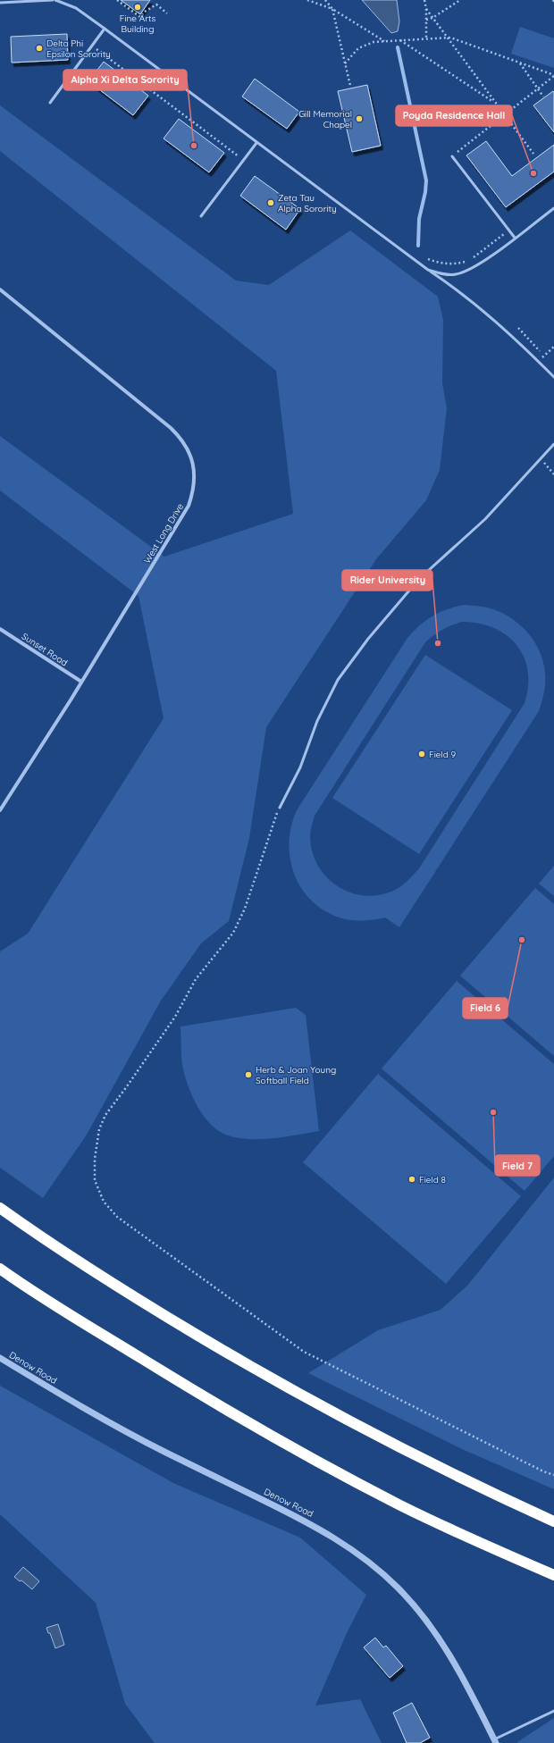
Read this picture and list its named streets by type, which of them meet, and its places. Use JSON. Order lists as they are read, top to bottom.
{
  "streets": {
    "street": ["West Long Drive", "Sunset Road", "Denow Road"]
  },
  "crossings": [
    ["West Long Drive", "Sunset Road"]
  ],
  "places": [
    "Fine Arts Building",
    "Delta Phi Epsilon Sorority",
    "Gill Memorial Chapel",
    "Alpha Xi Delta Sorority",
    "Poyda Residence Hall",
    "Zeta Tau Alpha Sorority",
    "Rider University",
    "Field 9",
    "Field 6",
    "Herb & Joan Young Softball Field",
    "Field 7",
    "Field 8"
  ]
}
